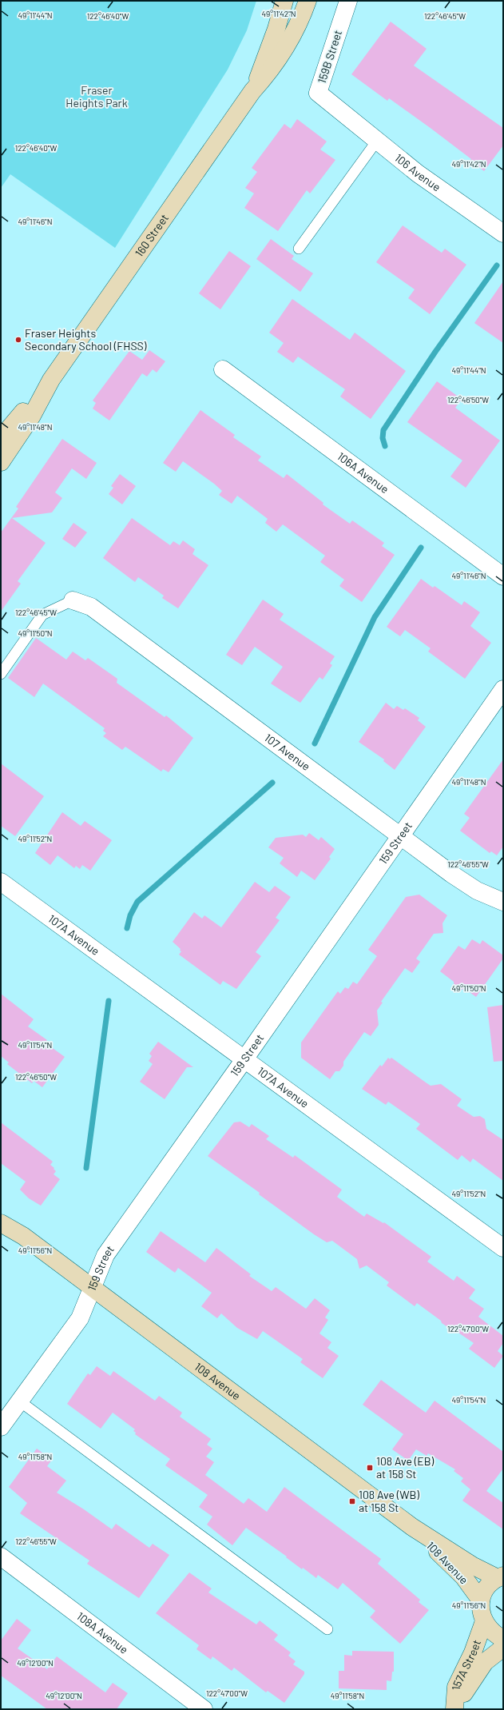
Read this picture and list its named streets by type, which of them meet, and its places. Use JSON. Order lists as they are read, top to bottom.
{
  "streets": {
    "street": [
      "159B Street",
      "106 Avenue",
      "160 Street",
      "106A Avenue",
      "107 Avenue",
      "159 Street",
      "107A Avenue",
      "108 Avenue",
      "108A Avenue",
      "157A Street"
    ]
  },
  "crossings": [
    ["159B Street", "106 Avenue"],
    ["107 Avenue", "159 Street"],
    ["159 Street", "107A Avenue"],
    ["159 Street", "108 Avenue"]
  ],
  "parks": ["Fraser Heights Park"],
  "places": {
    "other": ["Fraser Heights Secondary School (FHSS)"],
    "transit": ["108 Ave (EB) at 158 St", "108 Ave (WB) at 158 St"]
  },
  "coordinates": [
    "49°11'42\"N",
    "49°11'44\"N",
    "122°46'40\"W",
    "122°46'45\"W",
    "49°11'46\"N",
    "122°46'50\"W",
    "49°11'48\"N",
    "49°11'50\"N",
    "49°11'52\"N",
    "122°46'55\"W",
    "49°11'54\"N",
    "49°11'56\"N",
    "122°47'00\"W",
    "49°11'58\"N",
    "49°12'00\"N"
  ]
}
